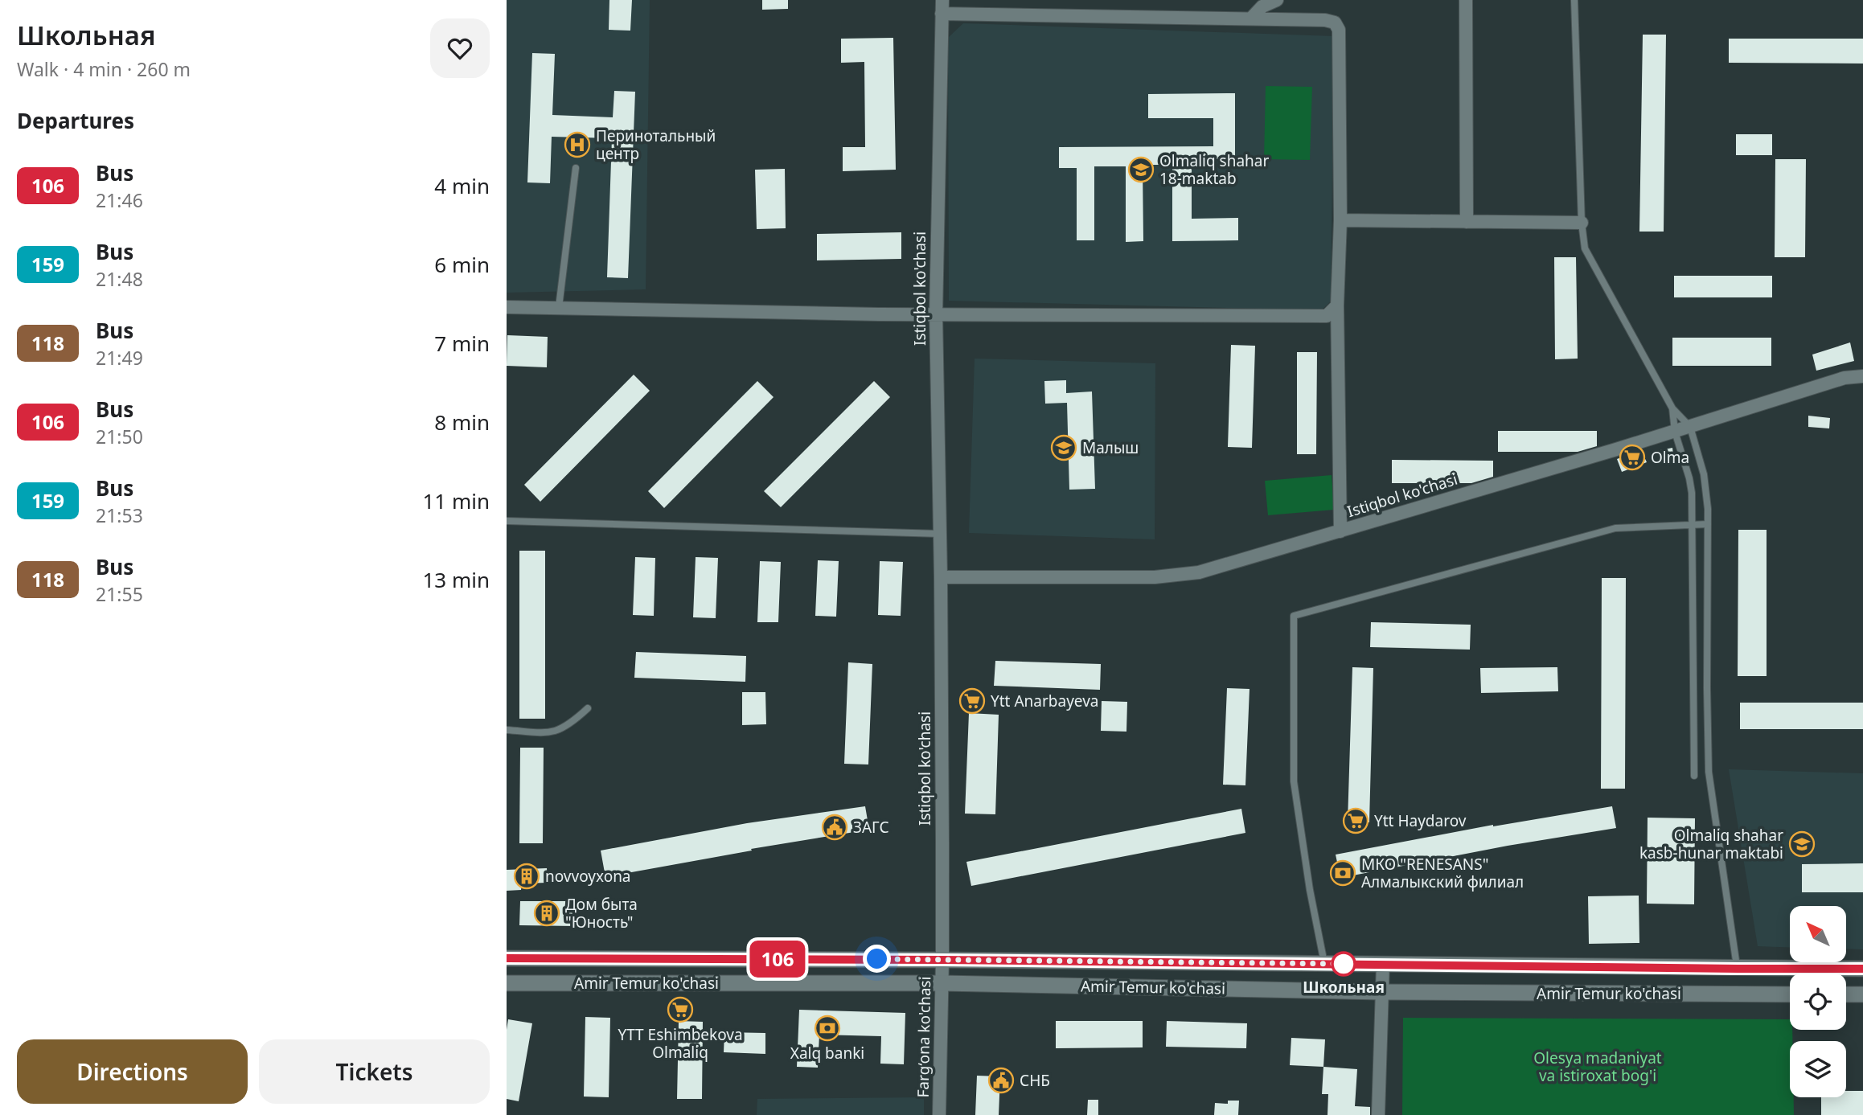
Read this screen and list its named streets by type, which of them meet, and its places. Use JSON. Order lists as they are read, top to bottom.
{
  "streets": {
    "main road": ["Amir Temur ko'chasi"],
    "street": ["Istiqbol ko'chasi", "Farg‘ona ko'chasi"]
  },
  "crossings": [
    ["Istiqbol ko'chasi", "Amir Temur ko'chasi"],
    ["Istiqbol ko'chasi", "Farg‘ona ko'chasi"],
    ["Amir Temur ko'chasi", "Farg‘ona ko'chasi"]
  ],
  "parks": ["Olesya madaniyat va istiroxat bog'i"],
  "places": {
    "hospital": ["Перинотальный центр"],
    "school or university": ["Olmaliq shahar 18-maktab", "Малыш", "Olmaliq shahar kasb-hunar maktabi"],
    "supermarket": [
      "Olma",
      "Ytt Anarbayeva",
      "Ytt Haydarov",
      "YTT Eshimbekova Olmaliq"
    ],
    "public building": ["ЗАГС", "СНБ"],
    "bank": ["МКО \"RENESANS\" Алмалыкский филиал", "Xalq banki"],
    "building": ["novvoyxona", "Дом быта \"Юность\""],
    "other": ["Школьная"]
  },
  "lines": ["bus line 106"],
  "north": "top left",
  "page": {
    "heading": [
      ["Школьная", "Walk · 4 min · 260 m"],
      "Departures"
    ],
    "on_map": "106",
    "list": [
      {
        "mark": "106",
        "name": "Bus",
        "note": "21:46",
        "value": "4 min"
      },
      {
        "mark": "159",
        "name": "Bus",
        "note": "21:48",
        "value": "6 min"
      },
      {
        "mark": "118",
        "name": "Bus",
        "note": "21:49",
        "value": "7 min"
      },
      {
        "mark": "106",
        "name": "Bus",
        "note": "21:50",
        "value": "8 min"
      },
      {
        "mark": "159",
        "name": "Bus",
        "note": "21:53",
        "value": "11 min"
      },
      {
        "mark": "118",
        "name": "Bus",
        "note": "21:55",
        "value": "13 min"
      }
    ],
    "buttons": ["Directions", "Tickets"]
  }
}
